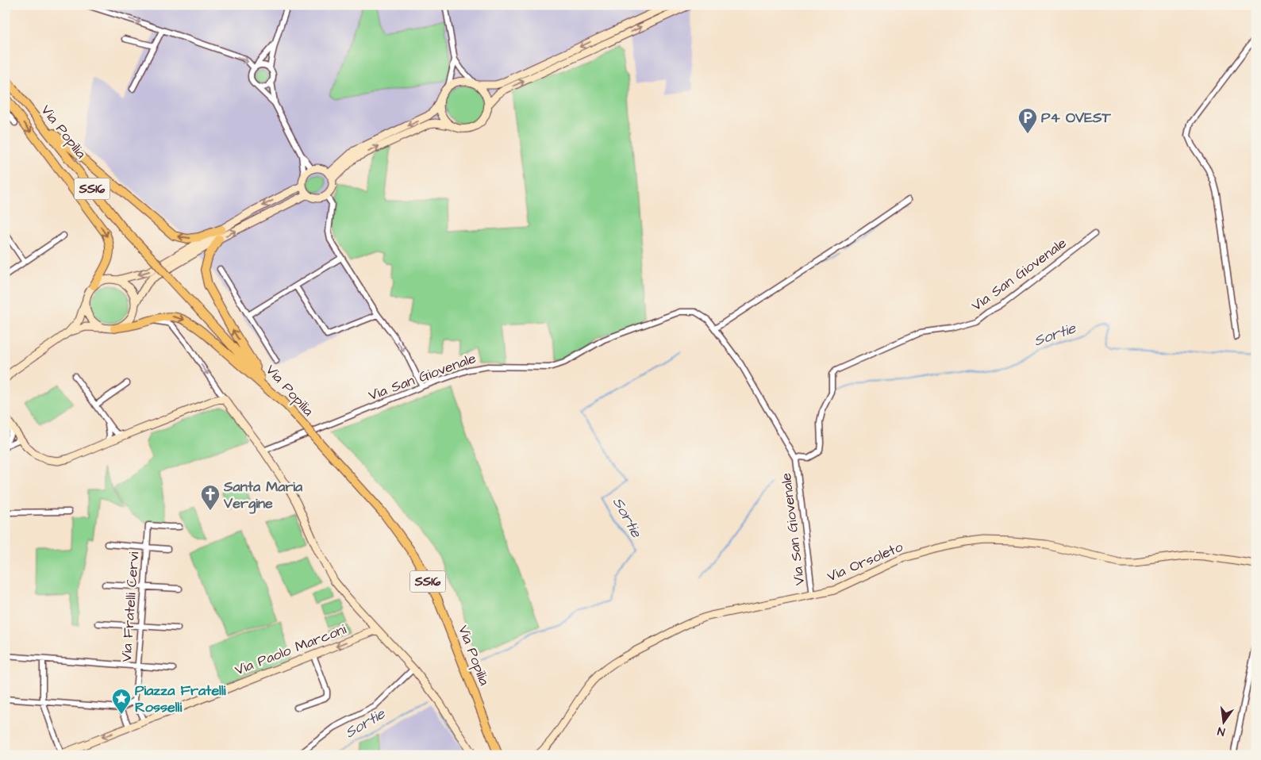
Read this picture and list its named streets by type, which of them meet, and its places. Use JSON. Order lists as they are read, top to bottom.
{
  "streets": {
    "main road": ["Via Popilia", "SS16"],
    "street": [
      "Via San Giovenale",
      "Via Orsoleto",
      "Via Fratelli Cervi",
      "Via Paolo Marconi"
    ]
  },
  "crossings": [
    ["Via Popilia", "Via San Giovenale"],
    ["Via San Giovenale", "Via Orsoleto"],
    ["Via Fratelli Cervi", "Via Paolo Marconi"]
  ],
  "one_way": ["Via Paolo Marconi"],
  "water": ["Sortie"],
  "places": {
    "parking": ["P4 OVEST"],
    "church": ["Santa Maria Vergine"],
    "place": ["Piazza Fratelli Rosselli"]
  },
  "north": "bottom"
}
